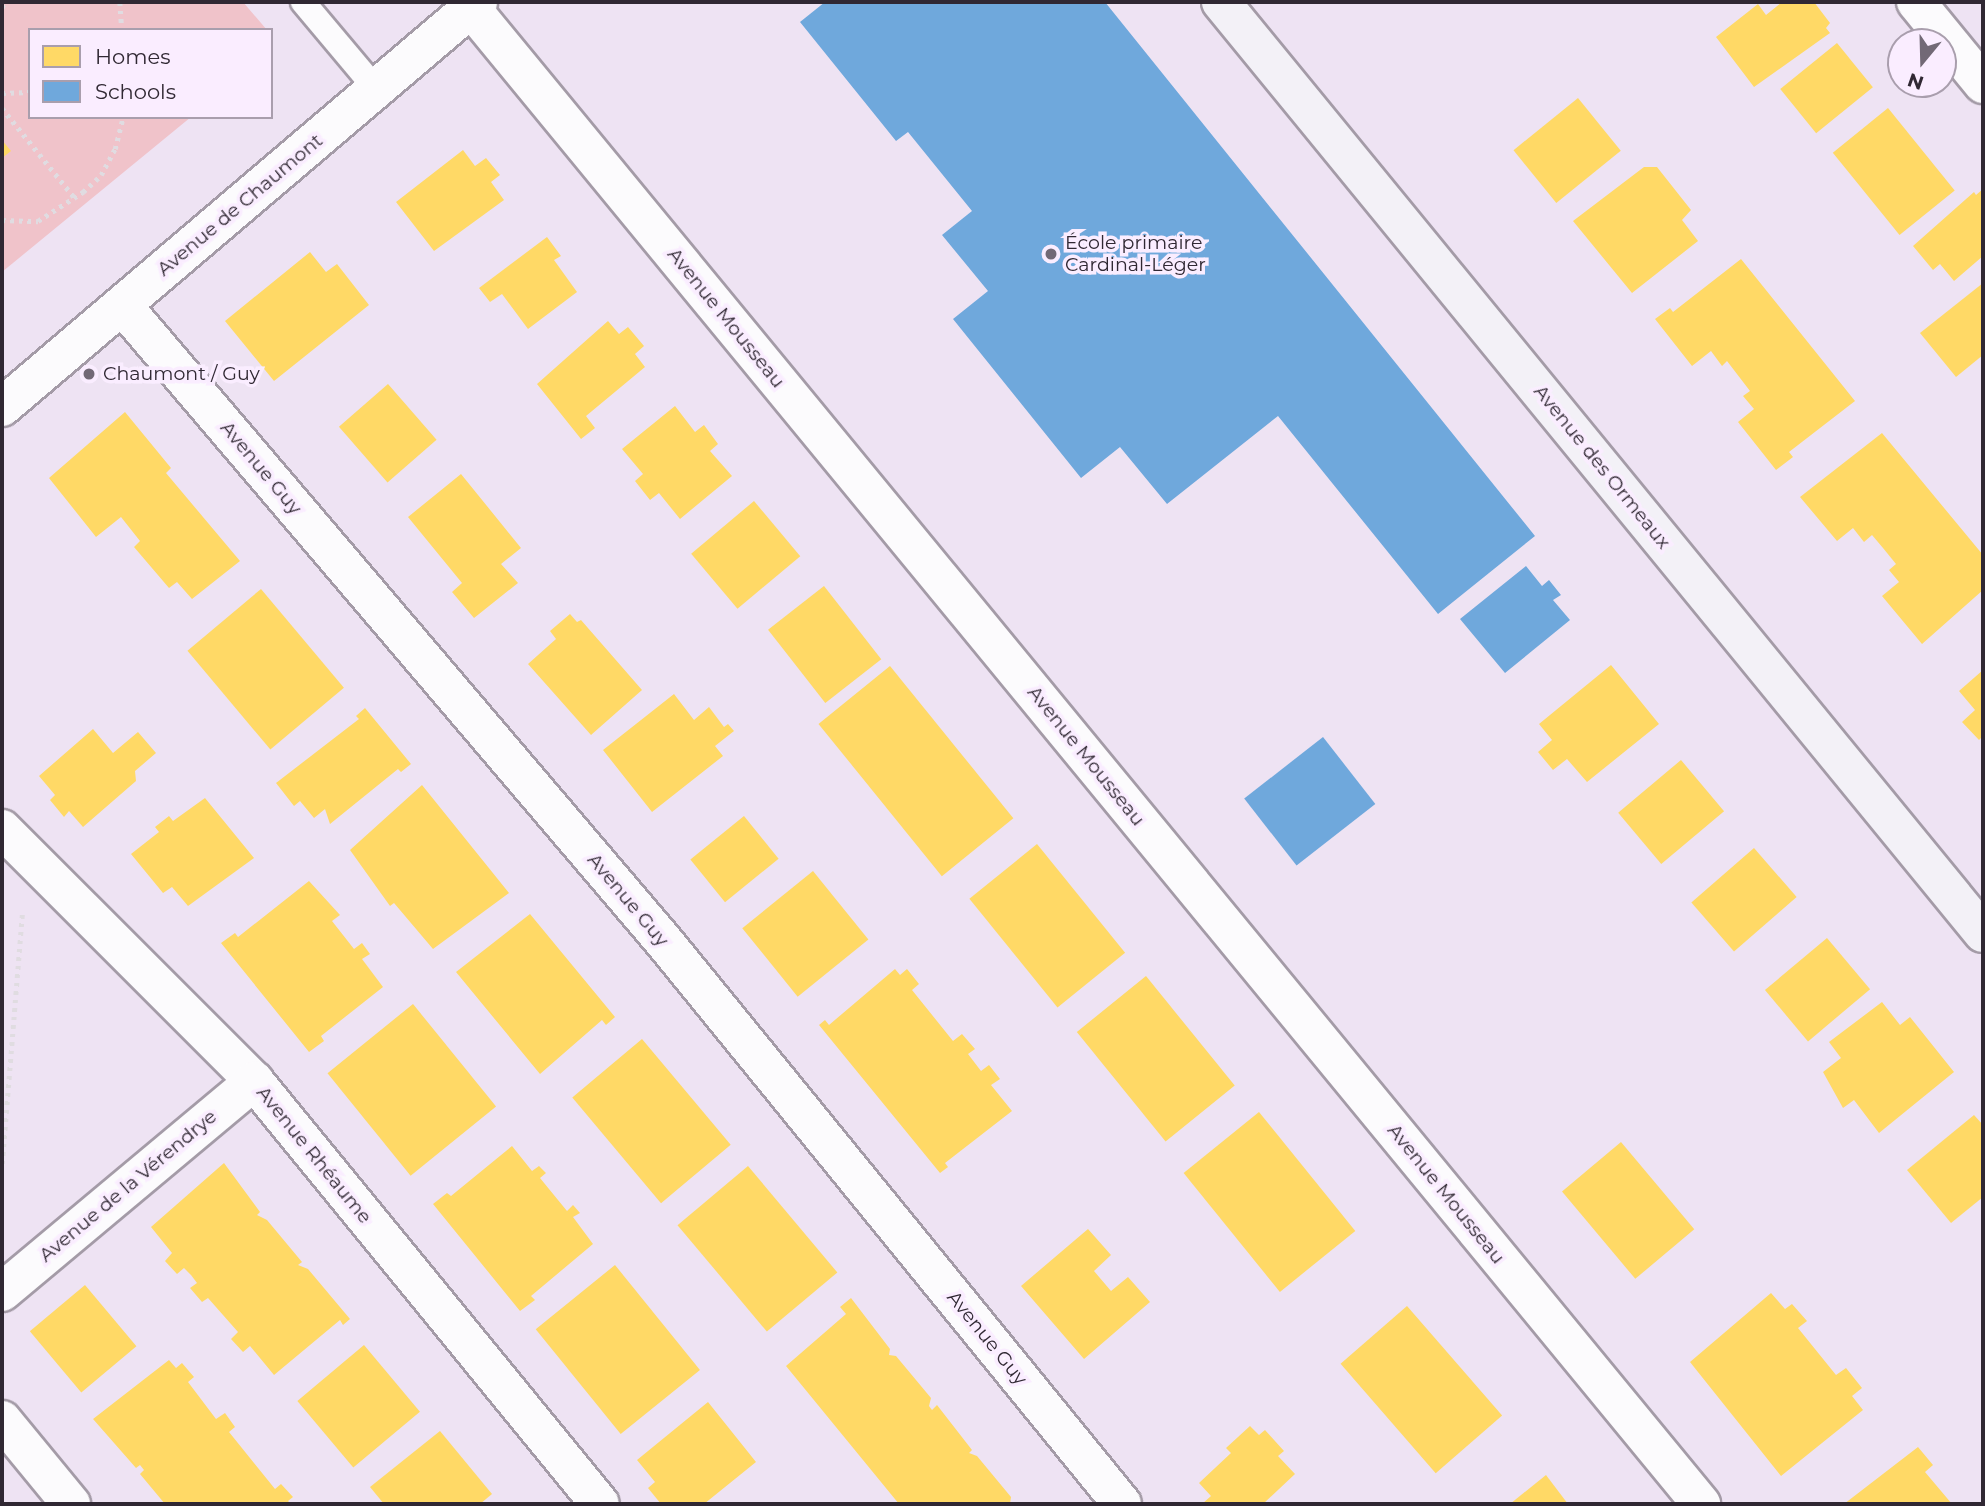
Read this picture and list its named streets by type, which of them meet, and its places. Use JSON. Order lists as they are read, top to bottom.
{
  "streets": {
    "street": [
      "Avenue de Chaumont",
      "Avenue Mousseau",
      "Avenue des Ormeaux",
      "Avenue Guy",
      "Avenue Rhéaume",
      "Avenue de la Vérendrye"
    ]
  },
  "crossings": [
    ["Avenue de Chaumont", "Avenue Mousseau"],
    ["Avenue de Chaumont", "Avenue Guy"],
    ["Avenue Rhéaume", "Avenue de la Vérendrye"]
  ],
  "places": ["École primaire Cardinal-Léger", "Chaumont / Guy"],
  "legend": ["Homes", "Schools"],
  "north": "bottom"
}
